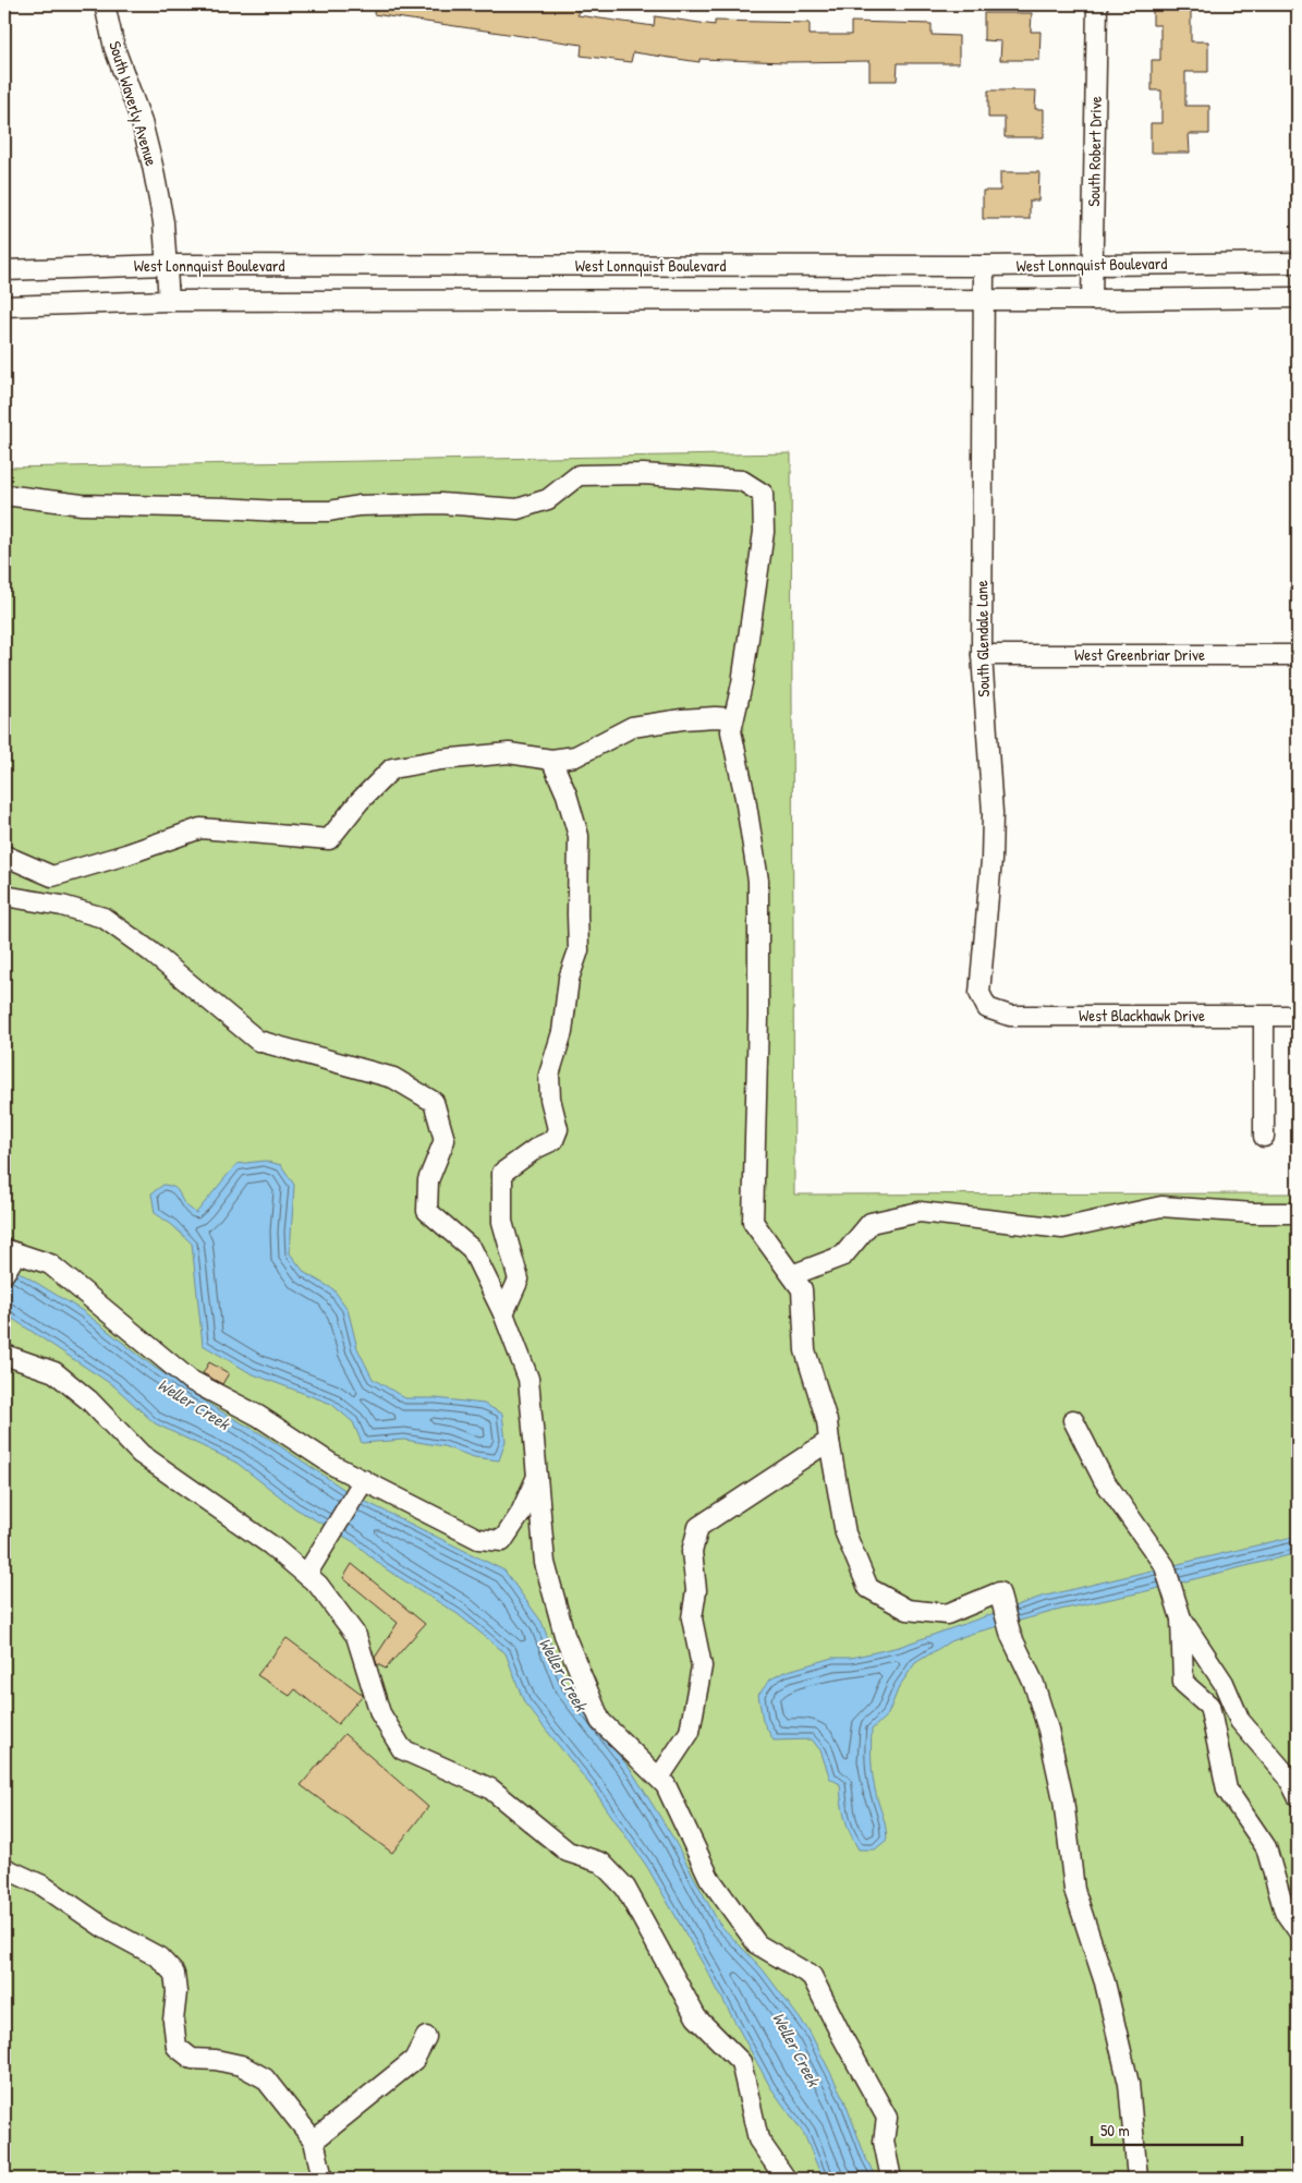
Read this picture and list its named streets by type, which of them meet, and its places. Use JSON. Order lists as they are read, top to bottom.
{
  "streets": {
    "street": [
      "South Waverly Avenue",
      "South Robert Drive",
      "West Lonnquist Boulevard",
      "South Glendale Lane",
      "West Greenbriar Drive",
      "West Blackhawk Drive"
    ]
  },
  "crossings": [
    ["South Waverly Avenue", "West Lonnquist Boulevard"],
    ["South Robert Drive", "West Lonnquist Boulevard"],
    ["West Lonnquist Boulevard", "South Glendale Lane"],
    ["South Glendale Lane", "West Greenbriar Drive"],
    ["South Glendale Lane", "West Blackhawk Drive"]
  ],
  "water": ["Weller Creek"],
  "scale_bar": "50 m"
}
